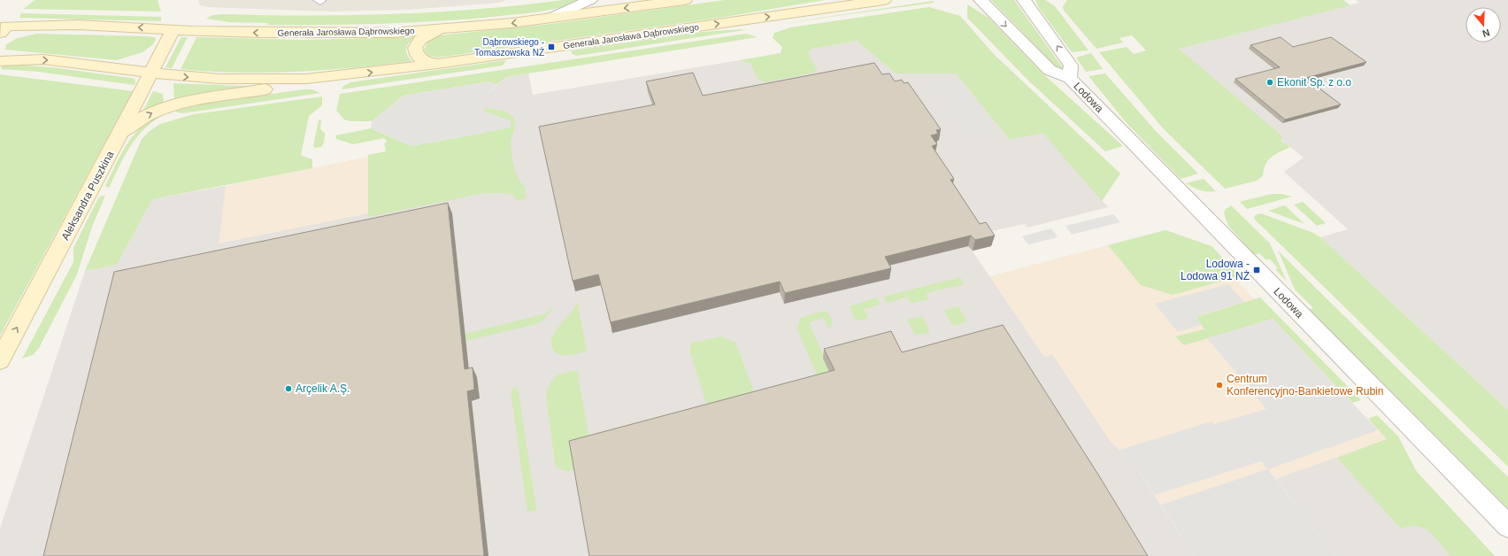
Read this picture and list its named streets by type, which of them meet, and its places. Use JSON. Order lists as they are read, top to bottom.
{
  "streets": {
    "main road": ["Generała Jarosława Dąbrowskiego", "Aleksandra Puszkina"],
    "street": ["Lodowa"]
  },
  "crossings": [
    ["Generała Jarosława Dąbrowskiego", "Aleksandra Puszkina"]
  ],
  "one_way": ["Aleksandra Puszkina"],
  "places": {
    "transit": ["Dąbrowskiego - Tomaszowska NŻ", "Lodowa - Lodowa 91 NŻ"],
    "other": ["Ekonit Sp. z o.o", "Centrum Konferencyjno-Bankietowe Rubin", "Arçelik A.Ş."]
  },
  "north": "bottom"
}
